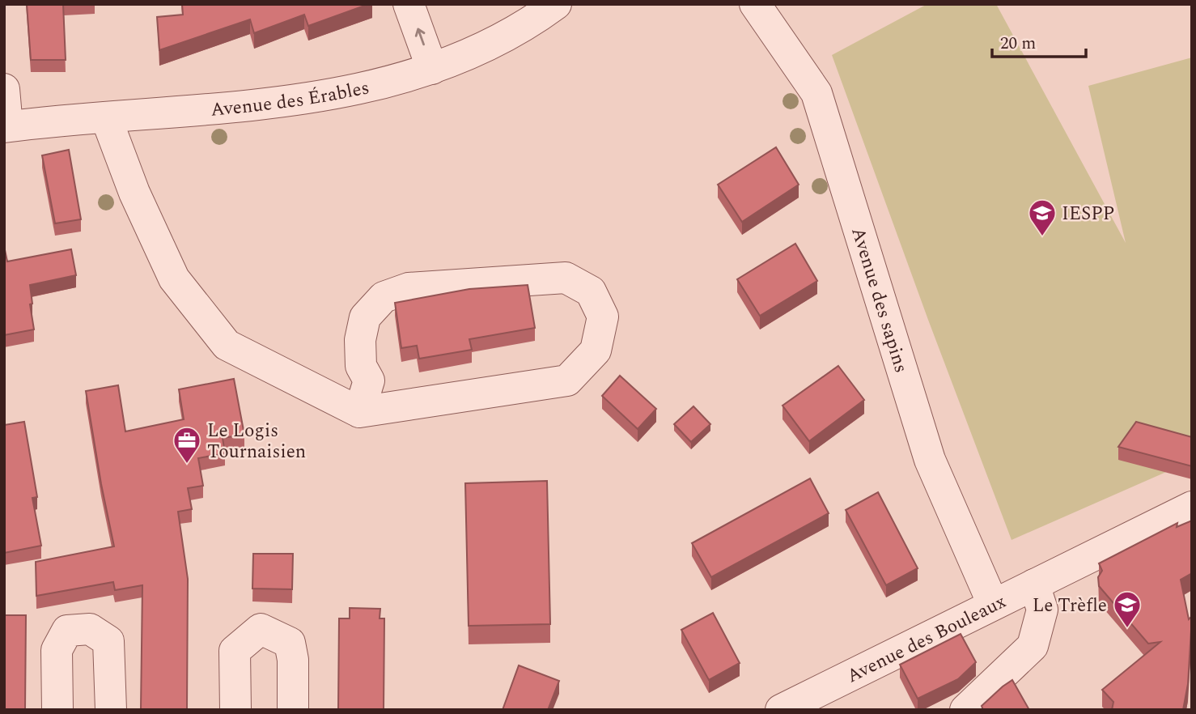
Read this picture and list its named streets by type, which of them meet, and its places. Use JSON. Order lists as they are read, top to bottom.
{
  "streets": {
    "street": ["Avenue des Érables", "Avenue des sapins", "Avenue des Bouleaux"]
  },
  "crossings": [
    ["Avenue des sapins", "Avenue des Bouleaux"]
  ],
  "places": {
    "school or university": ["IESPP", "Le Trèfle"],
    "office": ["Le Logis Tournaisien"]
  },
  "scale_bar": "20 m"
}
